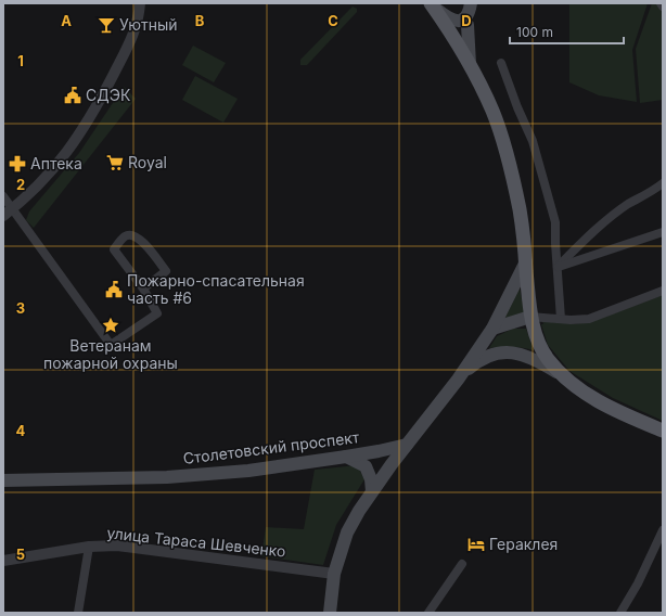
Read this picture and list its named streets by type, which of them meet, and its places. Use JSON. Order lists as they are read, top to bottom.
{
  "streets": {
    "main road": ["Столетовский проспект"],
    "street": ["улица Тараса Шевченко"]
  },
  "places": {
    "bar": ["Уютный"],
    "public building": ["СДЭК", "Пожарно-спасательная часть #6"],
    "supermarket": ["Royal"],
    "pharmacy": ["Аптека"],
    "place": ["Ветеранам пожарной охраны"],
    "hotel": ["Гераклея"]
  },
  "scale_bar": "100 m",
  "grid": {
    "columns": [
      "A",
      "B",
      "C",
      "D"
    ],
    "rows": [
      "1",
      "2",
      "3",
      "4",
      "5"
    ]
  }
}
